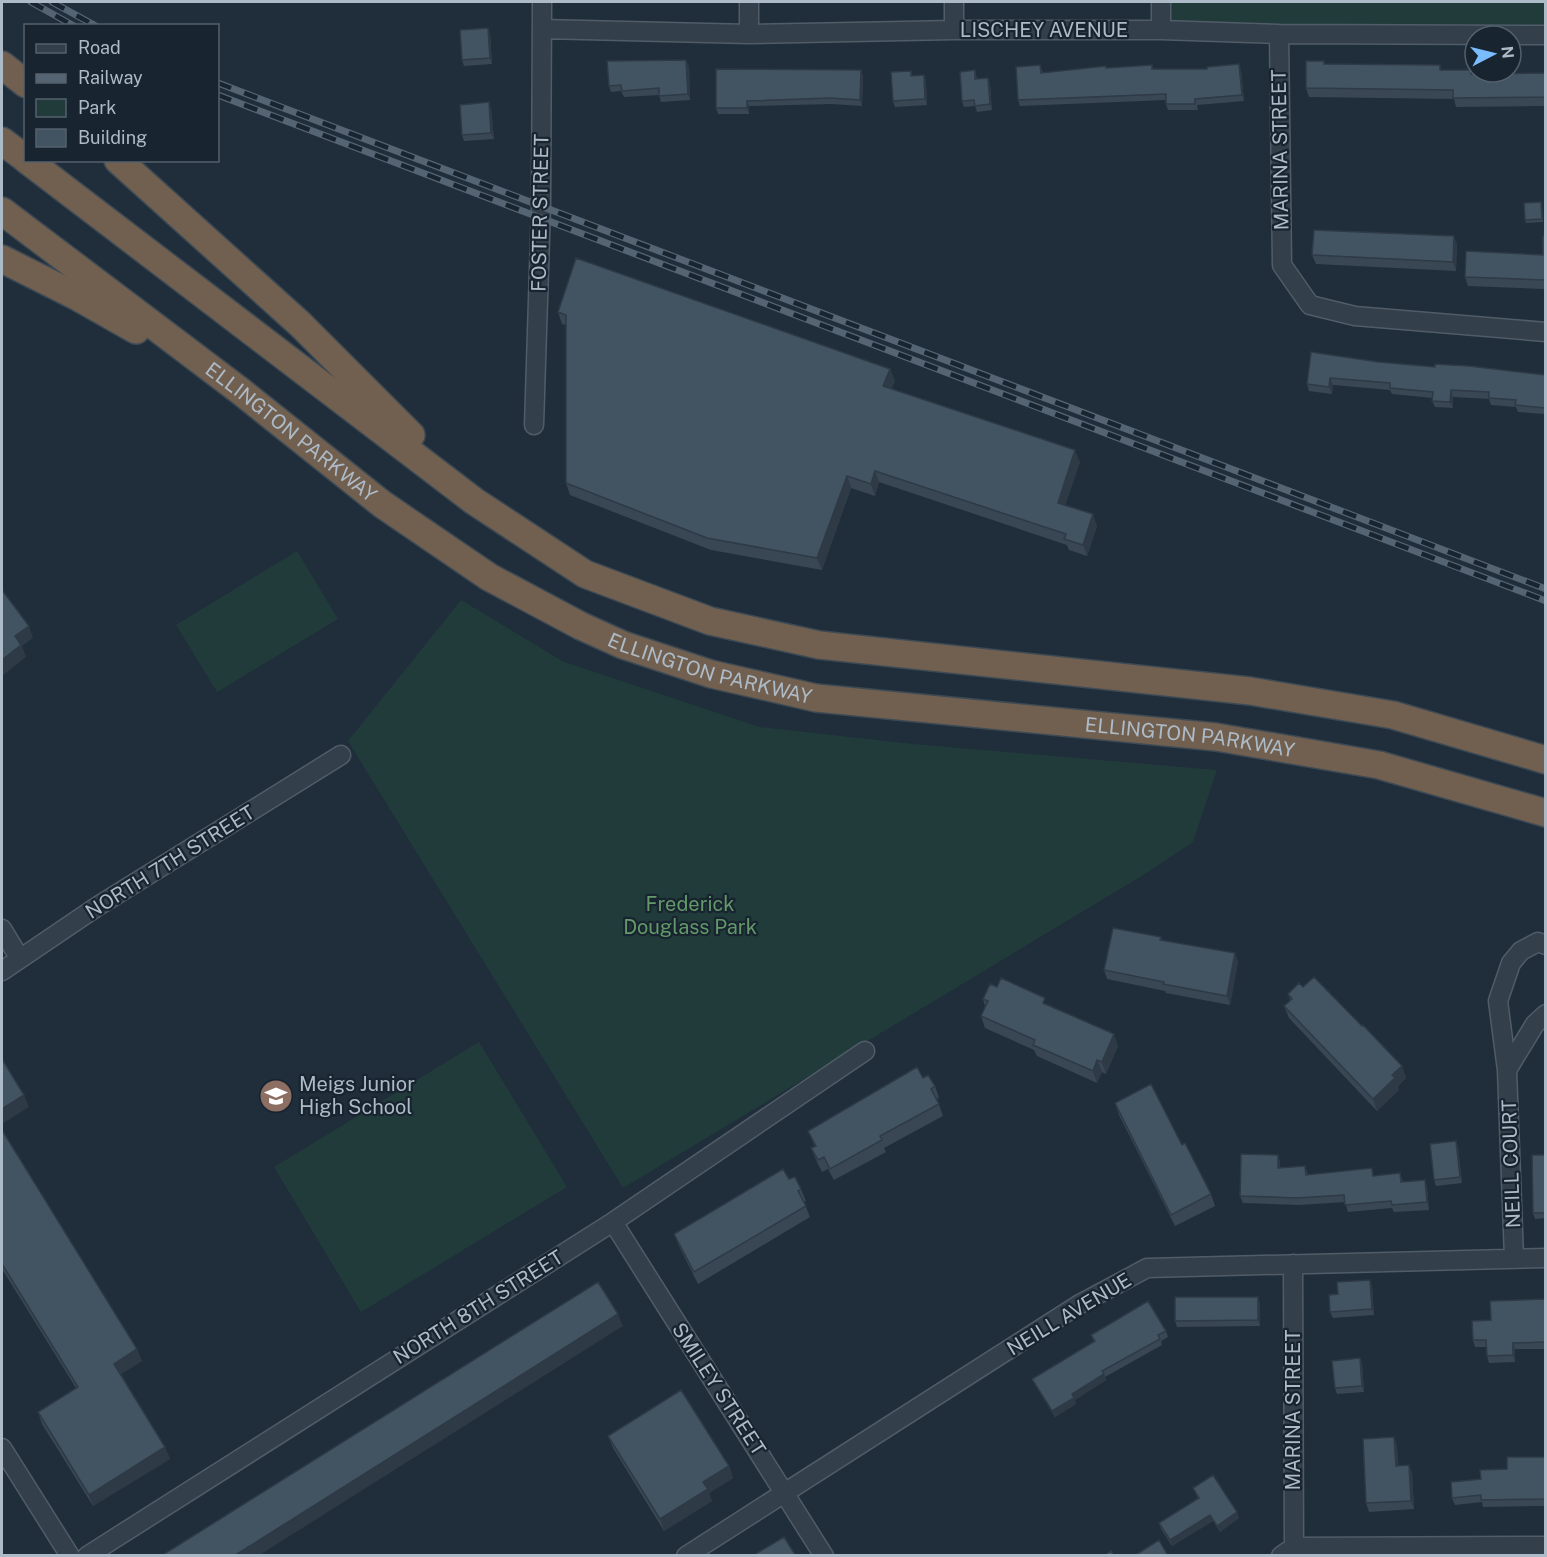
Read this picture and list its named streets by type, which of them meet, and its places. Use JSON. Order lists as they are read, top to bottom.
{
  "streets": {
    "highway": ["ELLINGTON PARKWAY"],
    "street": [
      "LISCHEY AVENUE",
      "MARINA STREET",
      "FOSTER STREET",
      "NORTH 7TH STREET",
      "NEILL COURT",
      "NORTH 8TH STREET",
      "NEILL AVENUE",
      "SMILEY STREET"
    ]
  },
  "crossings": [
    ["LISCHEY AVENUE", "MARINA STREET"],
    ["LISCHEY AVENUE", "FOSTER STREET"],
    ["MARINA STREET", "NEILL AVENUE"],
    ["NEILL COURT", "NEILL AVENUE"],
    ["NORTH 8TH STREET", "SMILEY STREET"],
    ["NEILL AVENUE", "SMILEY STREET"]
  ],
  "parks": ["Frederick Douglass Park"],
  "places": {
    "school or university": ["Meigs Junior High School"]
  },
  "legend": [
    "Road",
    "Railway",
    "Park",
    "Building"
  ],
  "north": "right"
}
